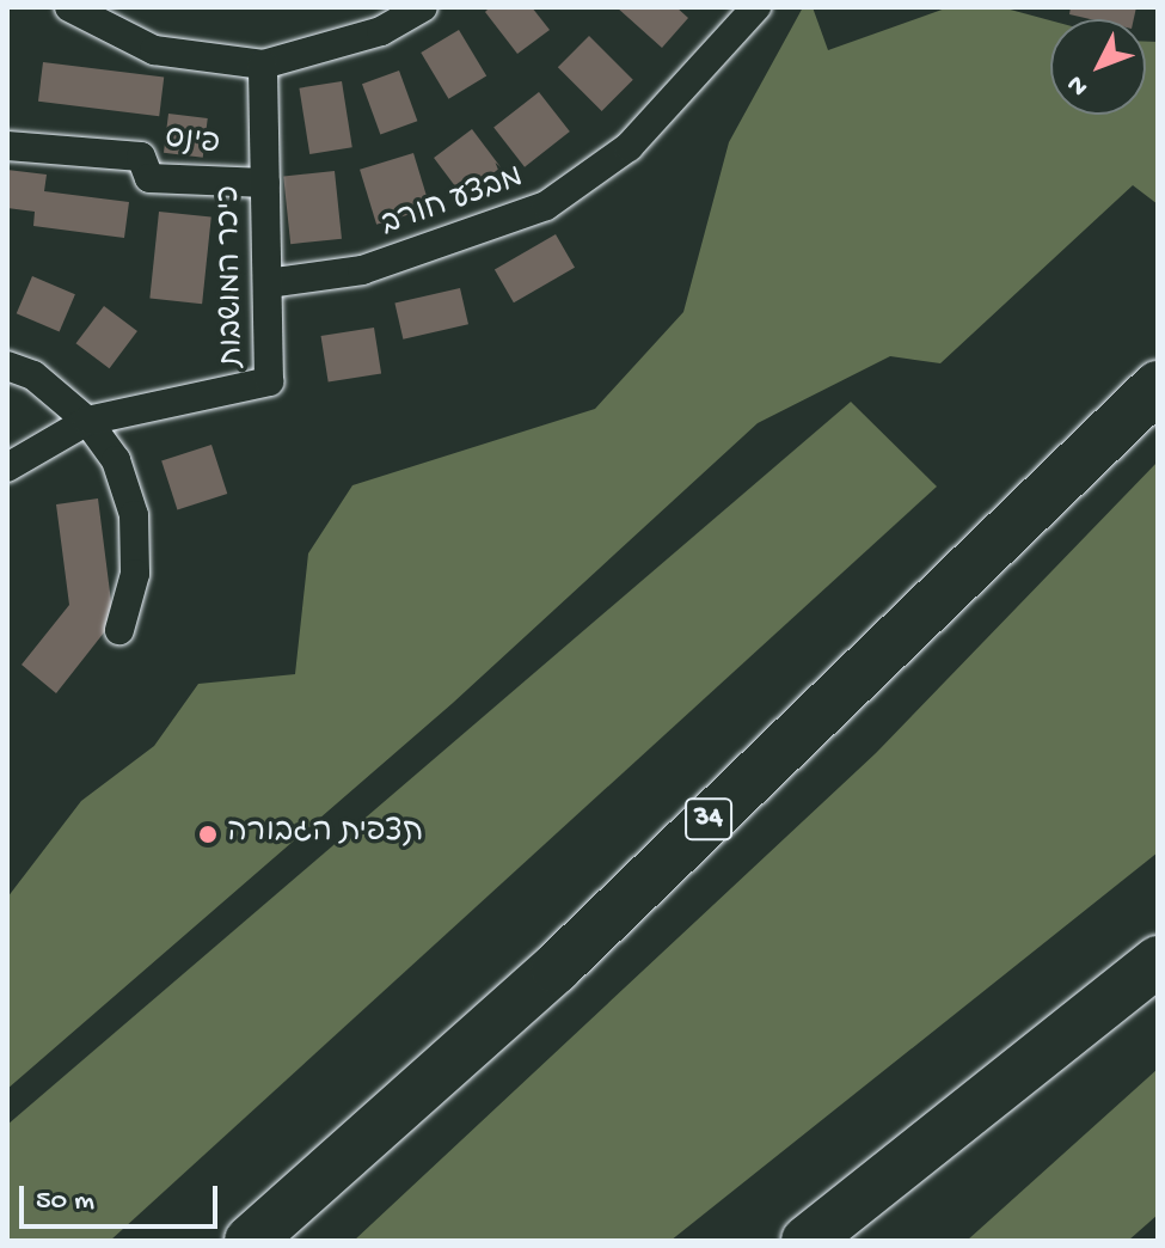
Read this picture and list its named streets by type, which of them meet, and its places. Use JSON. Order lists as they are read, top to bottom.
{
  "streets": {
    "highway": ["34"],
    "street": ["פינס", "מבצע חורב", "כיכר המושבות"]
  },
  "crossings": [
    ["פינס", "כיכר המושבות"],
    ["מבצע חורב", "כיכר המושבות"]
  ],
  "places": ["תצפית הגבורה"],
  "scale_bar": "50 m",
  "north": "bottom left"
}
